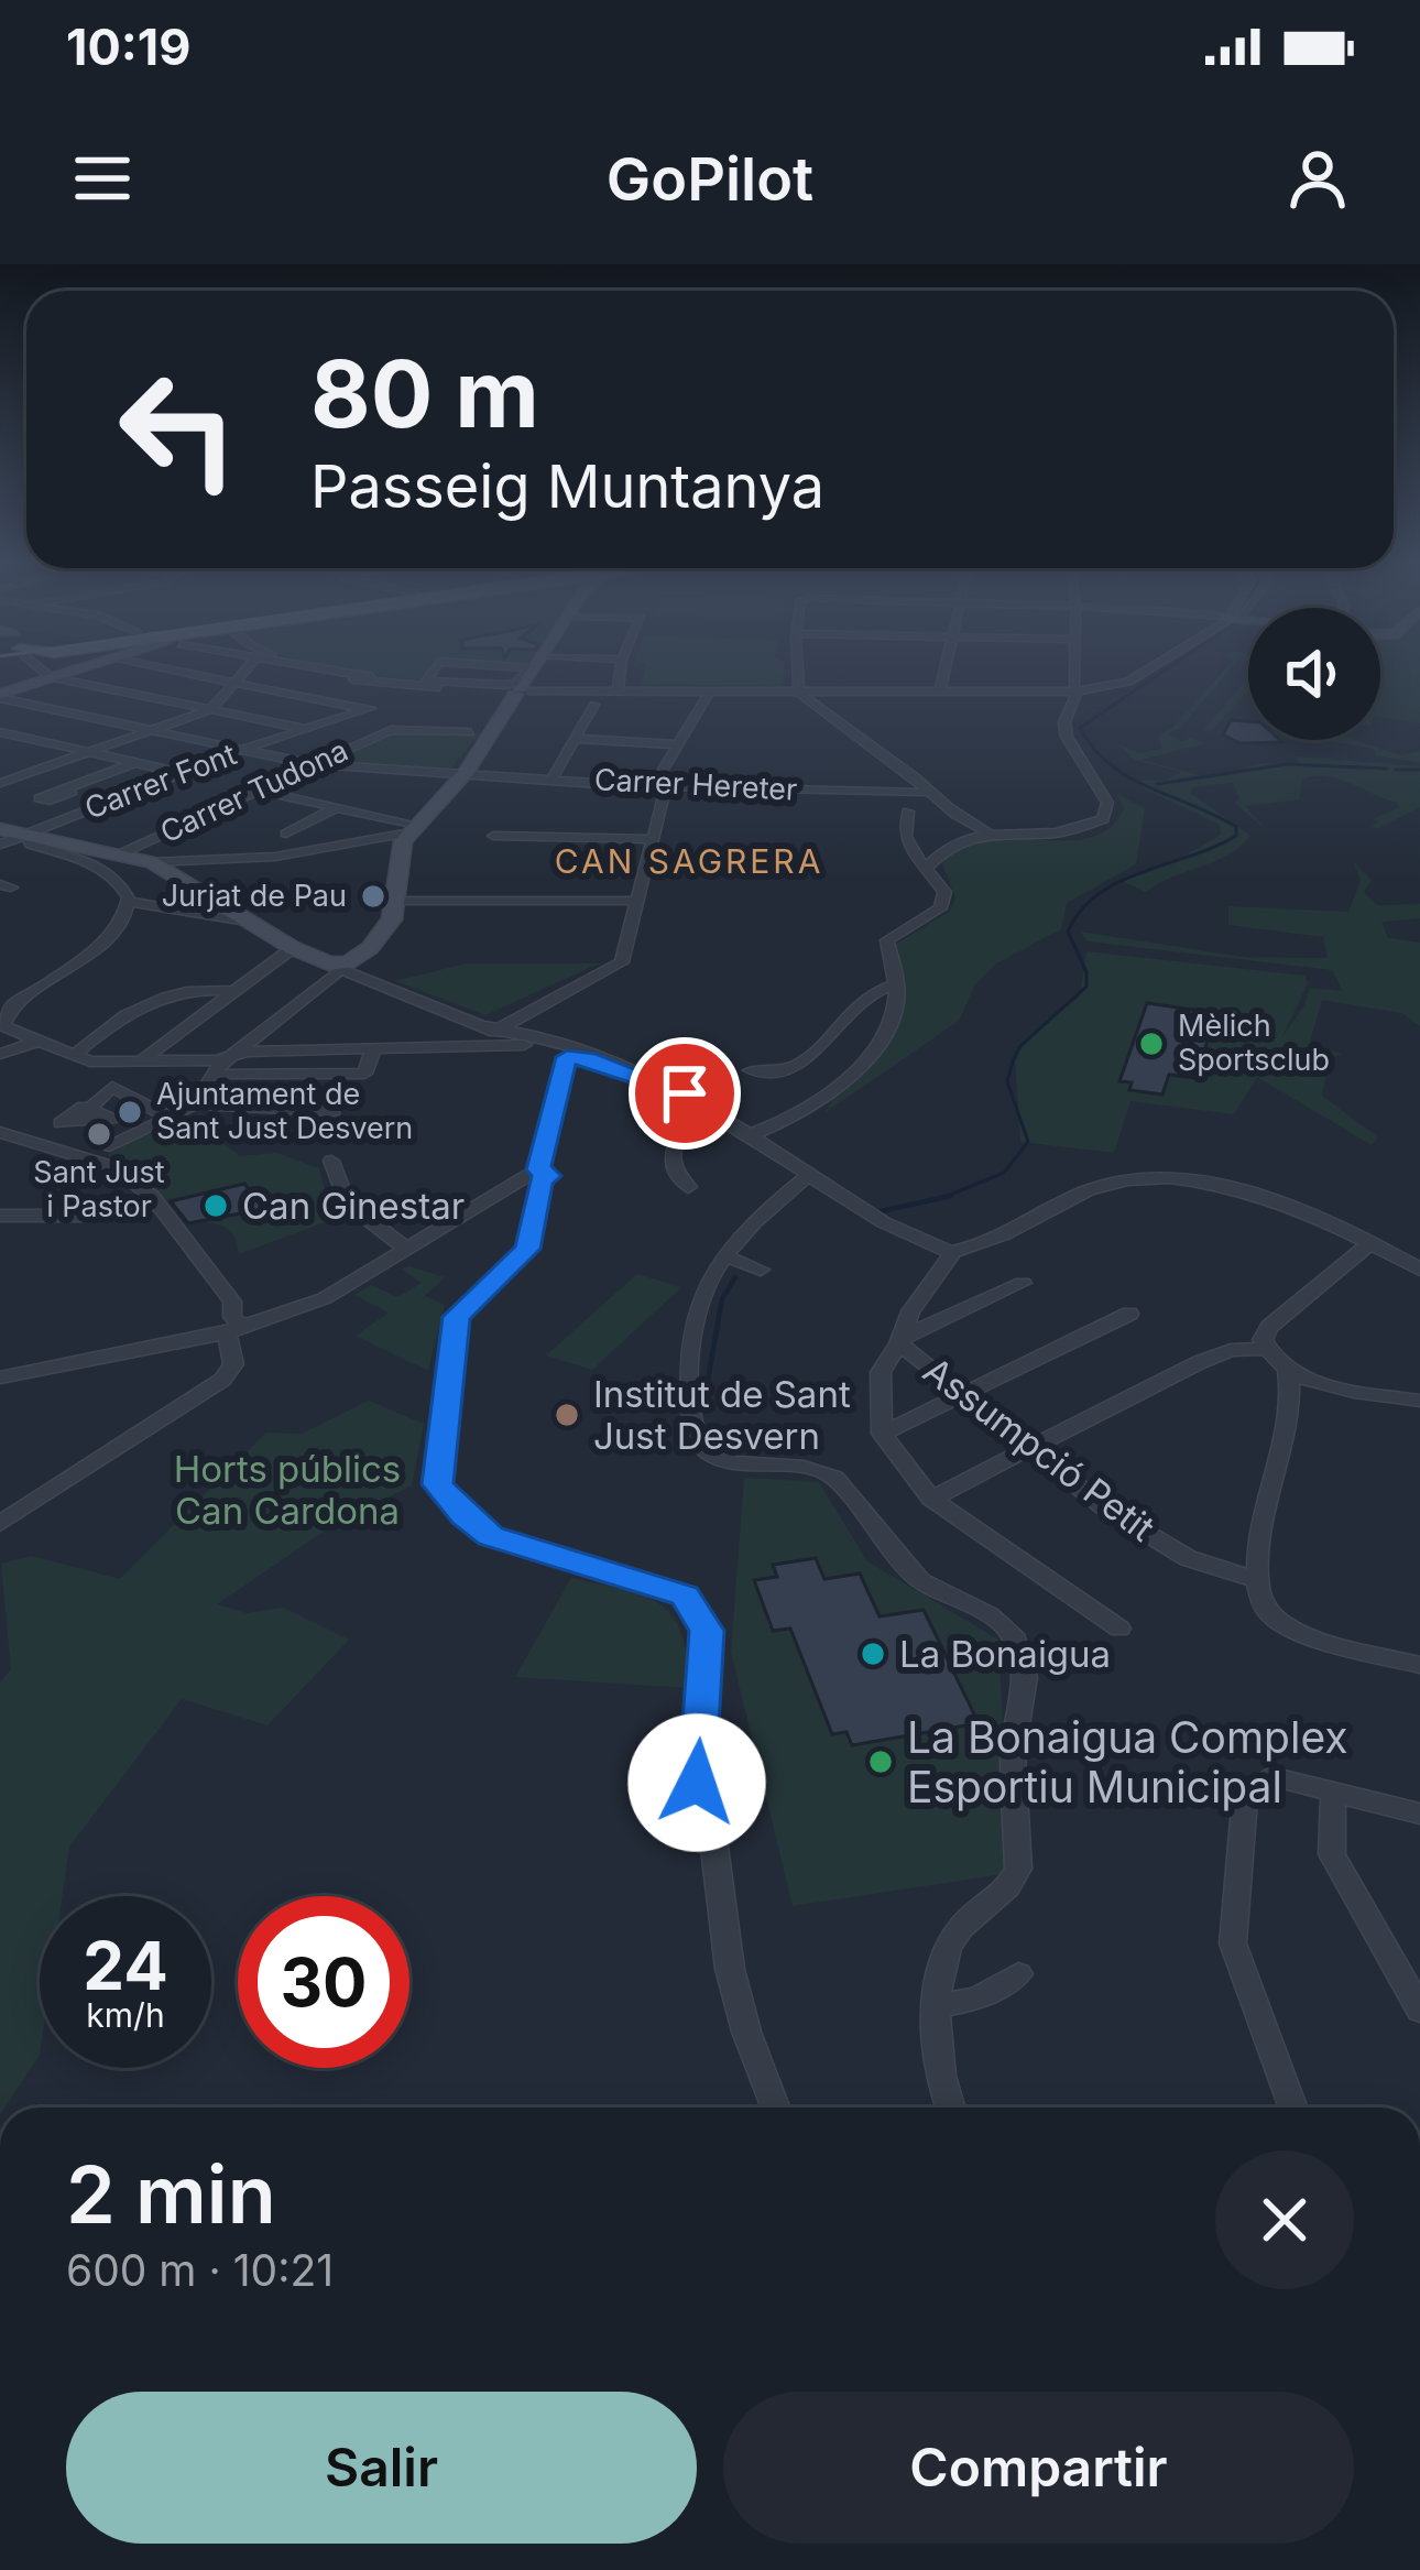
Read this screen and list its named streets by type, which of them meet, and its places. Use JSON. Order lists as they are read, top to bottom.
{
  "streets": {
    "street": [
      "Carrer Font",
      "Carrer Hereter",
      "Carrer Tudona",
      "Assumpció Petit"
    ]
  },
  "crossings": [
    ["Carrer Hereter", "Carrer Tudona"]
  ],
  "districts": ["CAN SAGRERA"],
  "parks": ["Horts públics Can Cardona"],
  "places": [
    "Jurjat de Pau",
    "Mèlich Sportsclub",
    "Ajuntament de Sant Just Desvern",
    "Sant Just i Pastor",
    "Can Ginestar",
    "Institut de Sant Just Desvern",
    "La Bonaigua",
    "La Bonaigua Complex Esportiu Municipal"
  ],
  "page": {
    "status": "10:19",
    "header": "GoPilot",
    "turn": ["80 m", "Passeig Muntanya"],
    "speed": "24 km/h",
    "limit": "30",
    "heading": ["2 min", "600 m · 10:21"],
    "buttons": ["Salir", "Compartir"]
  }
}
